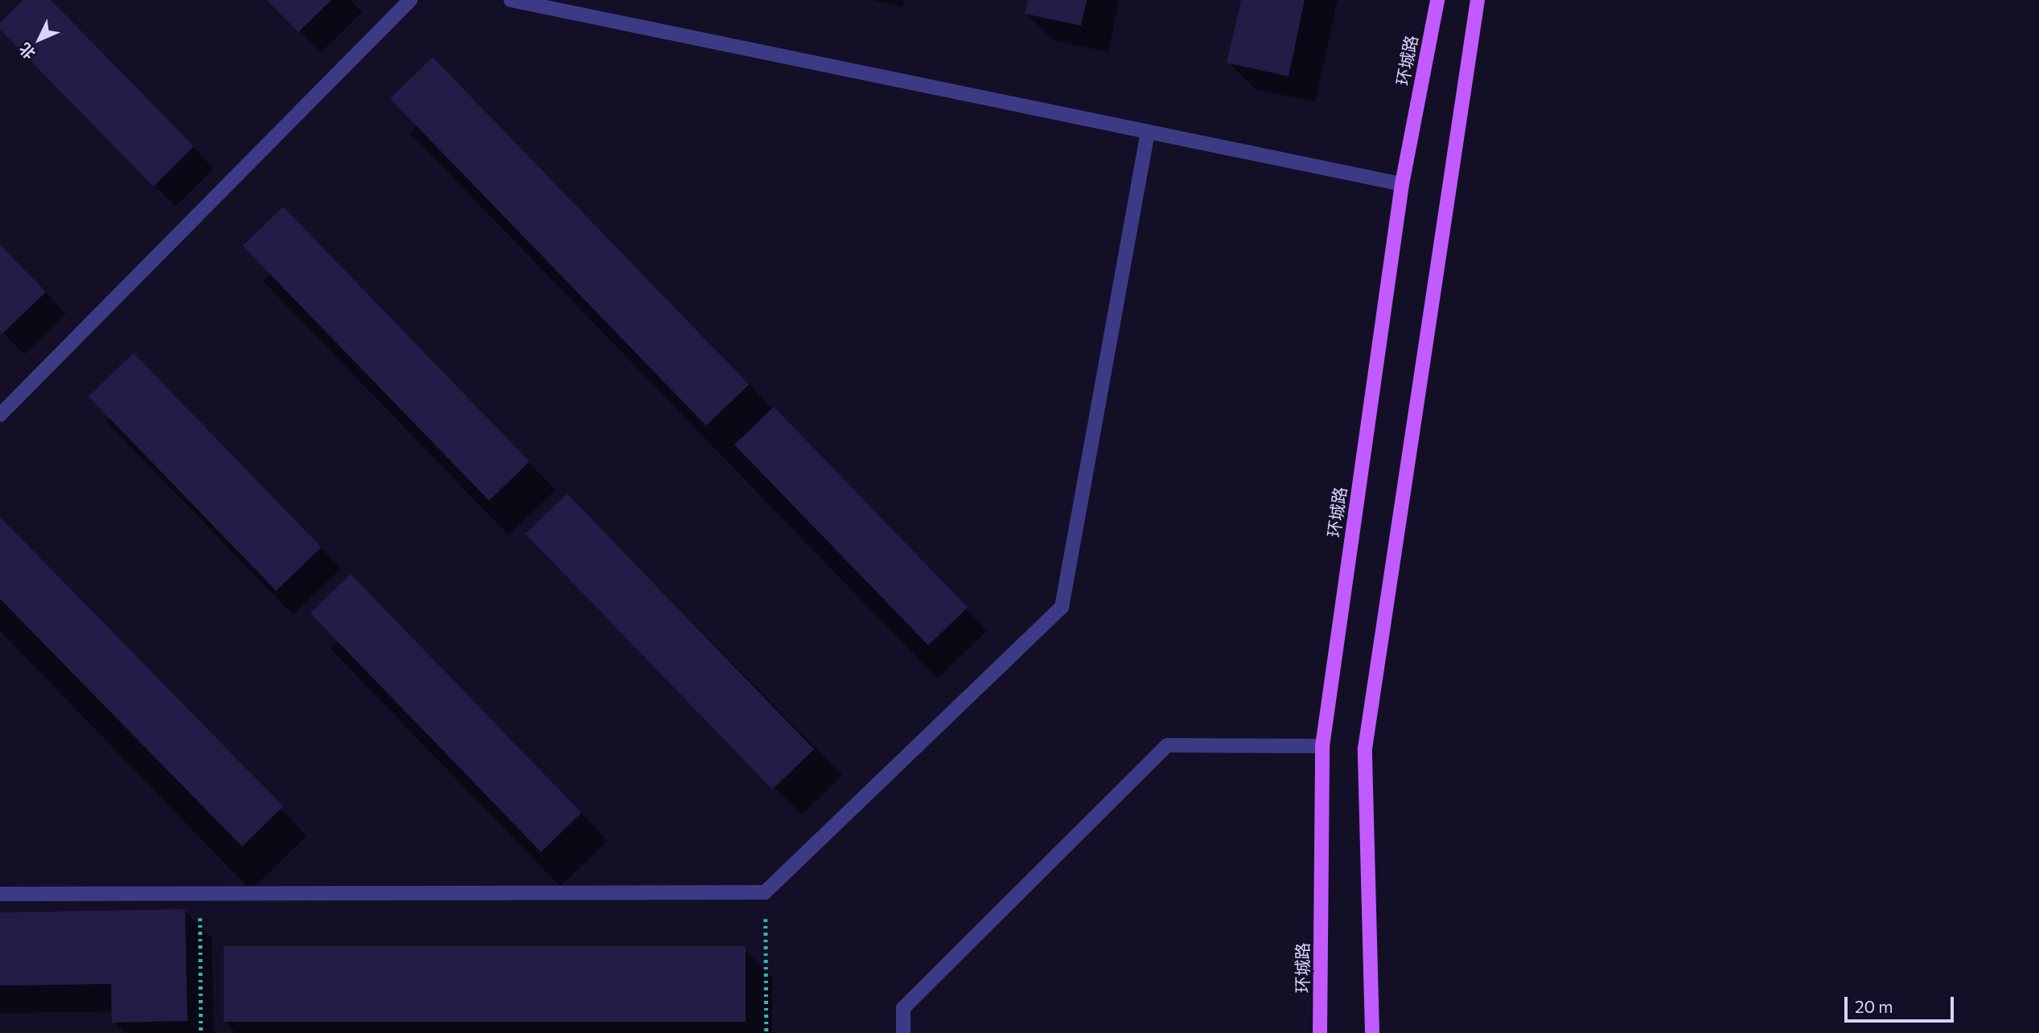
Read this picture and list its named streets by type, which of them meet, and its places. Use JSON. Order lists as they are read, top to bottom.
{
  "streets": {
    "main road": ["环城路"]
  },
  "scale_bar": "20 m",
  "north": "bottom left"
}
